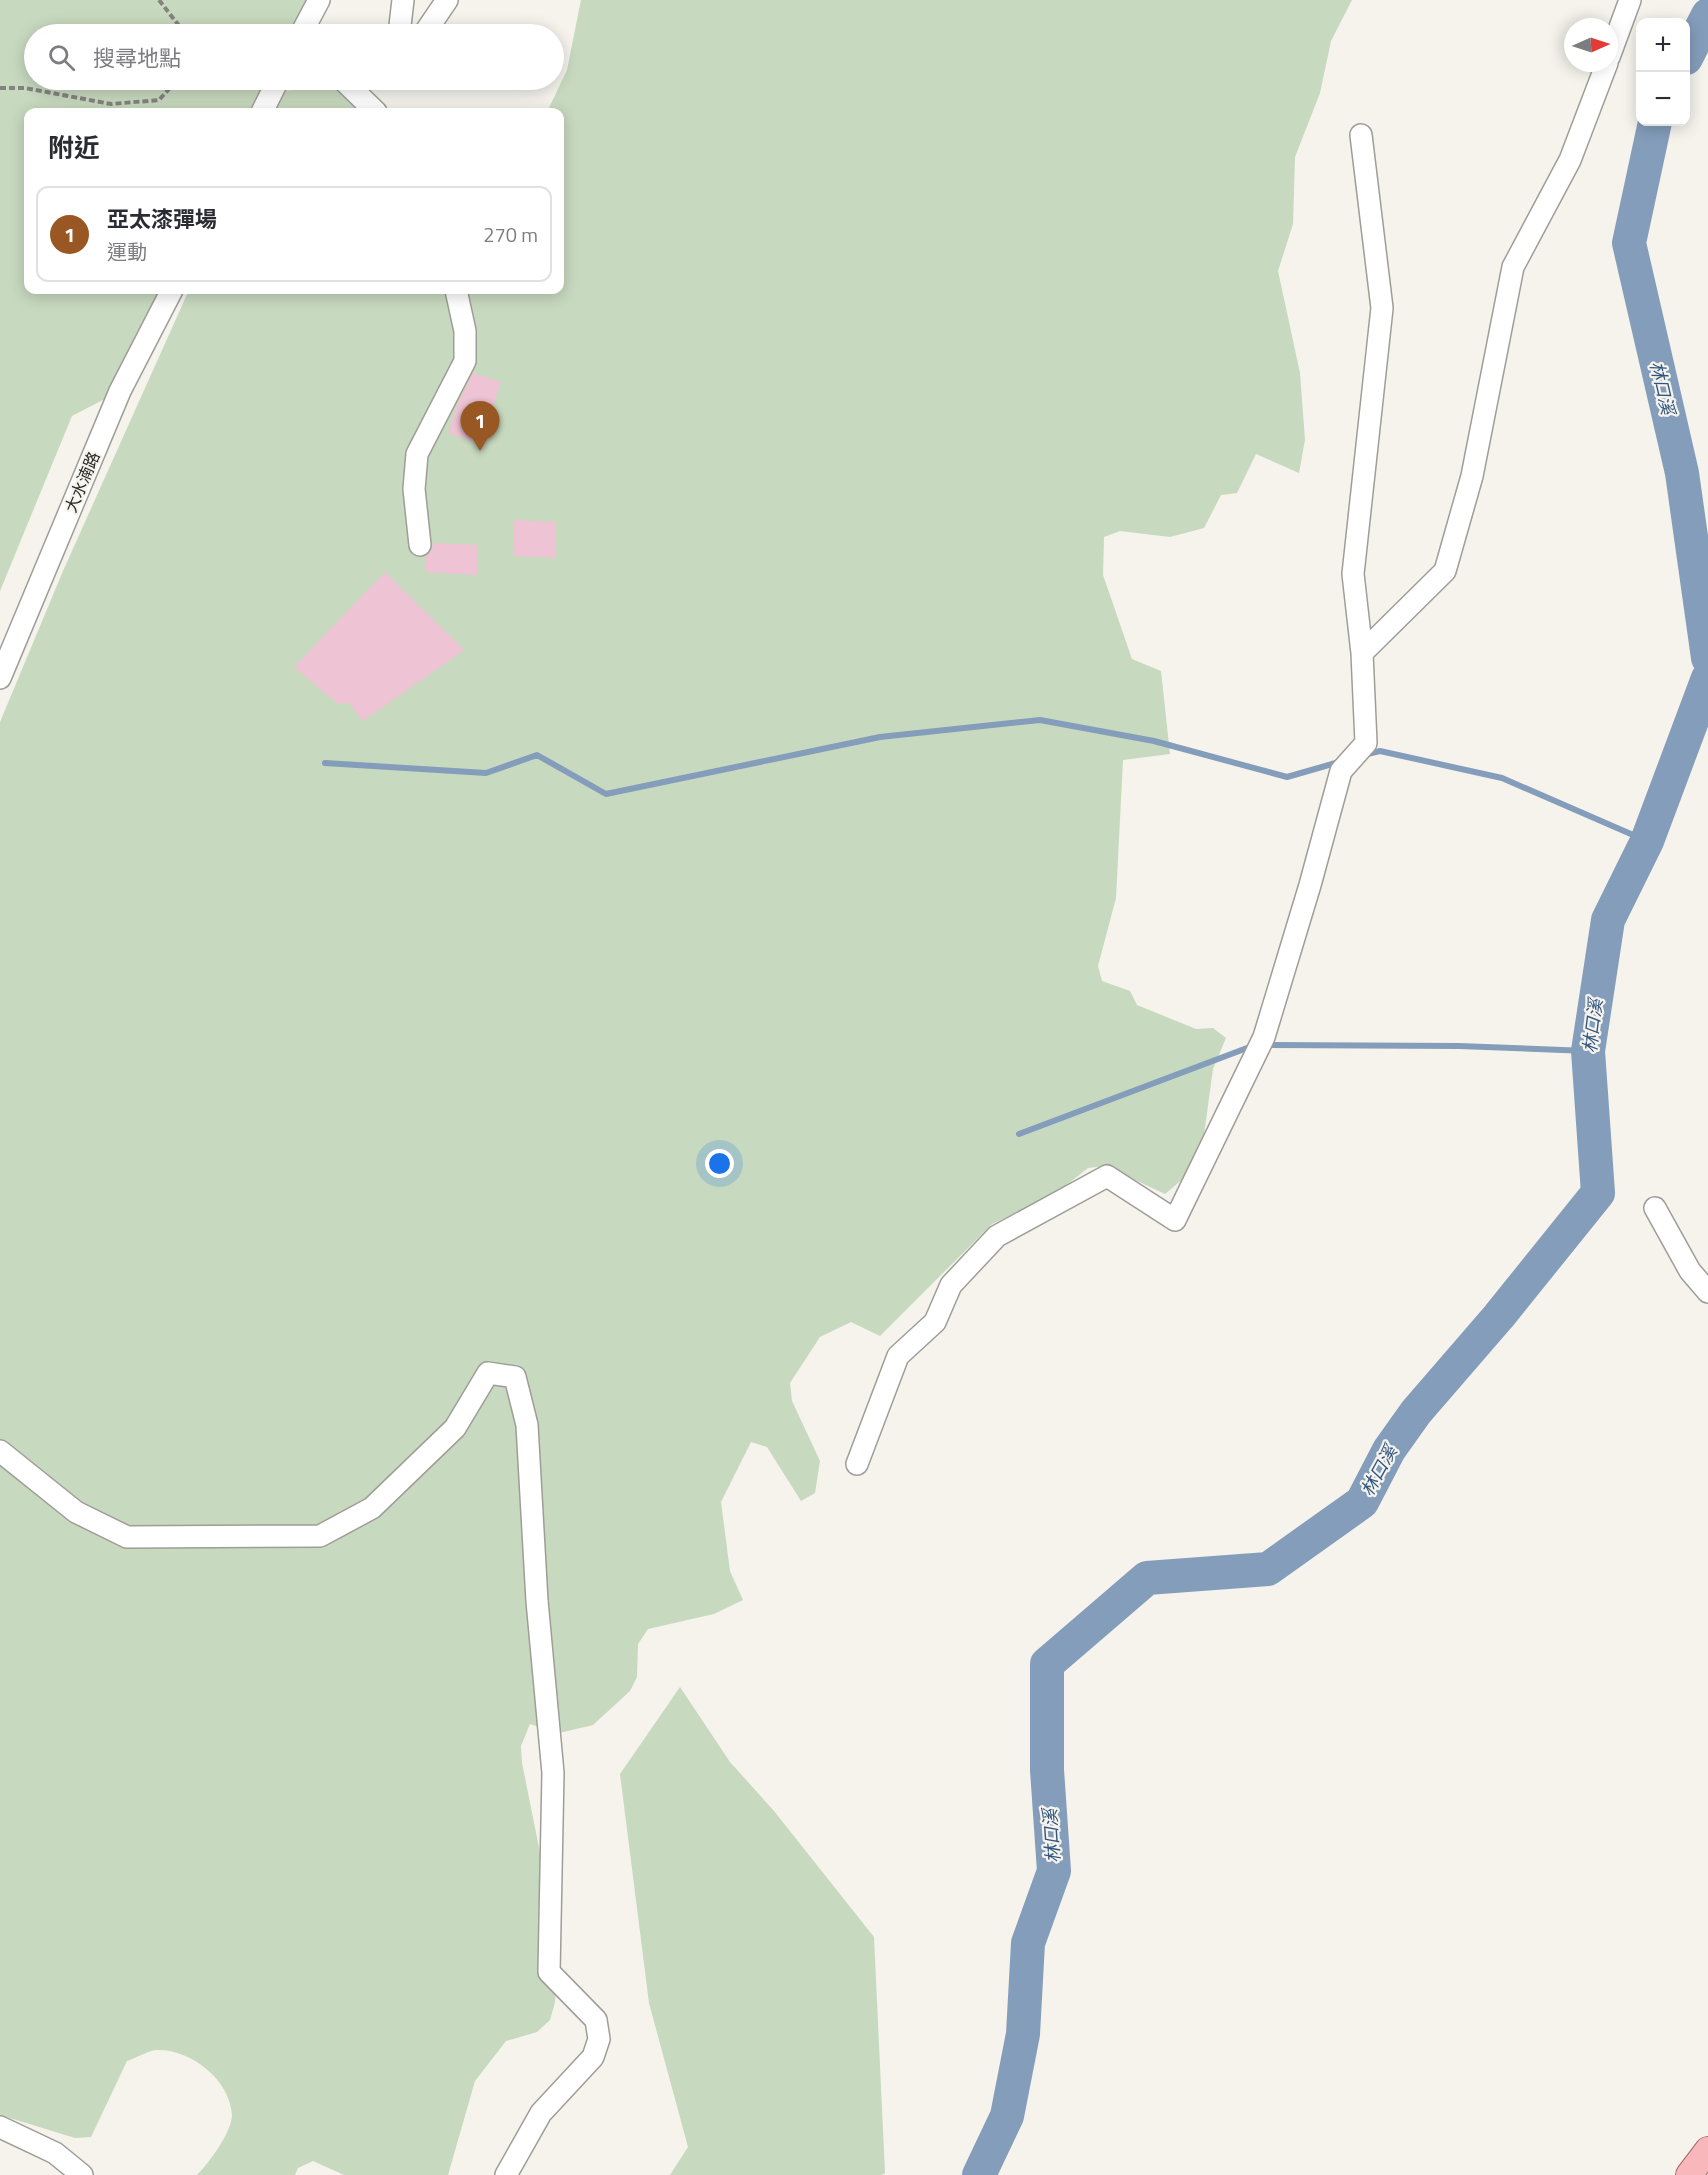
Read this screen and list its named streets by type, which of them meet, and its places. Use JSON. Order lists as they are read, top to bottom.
{
  "streets": {
    "street": ["大水湳路"]
  },
  "water": ["林口溪"],
  "north": "right",
  "page": {
    "map_buttons": ["+", "−"],
    "search": "搜尋地點",
    "heading": "附近",
    "list": [
      {
        "mark": "1",
        "name": "亞太漆彈場",
        "note": "運動",
        "value": "270 m"
      }
    ],
    "pins": "1"
  }
}
